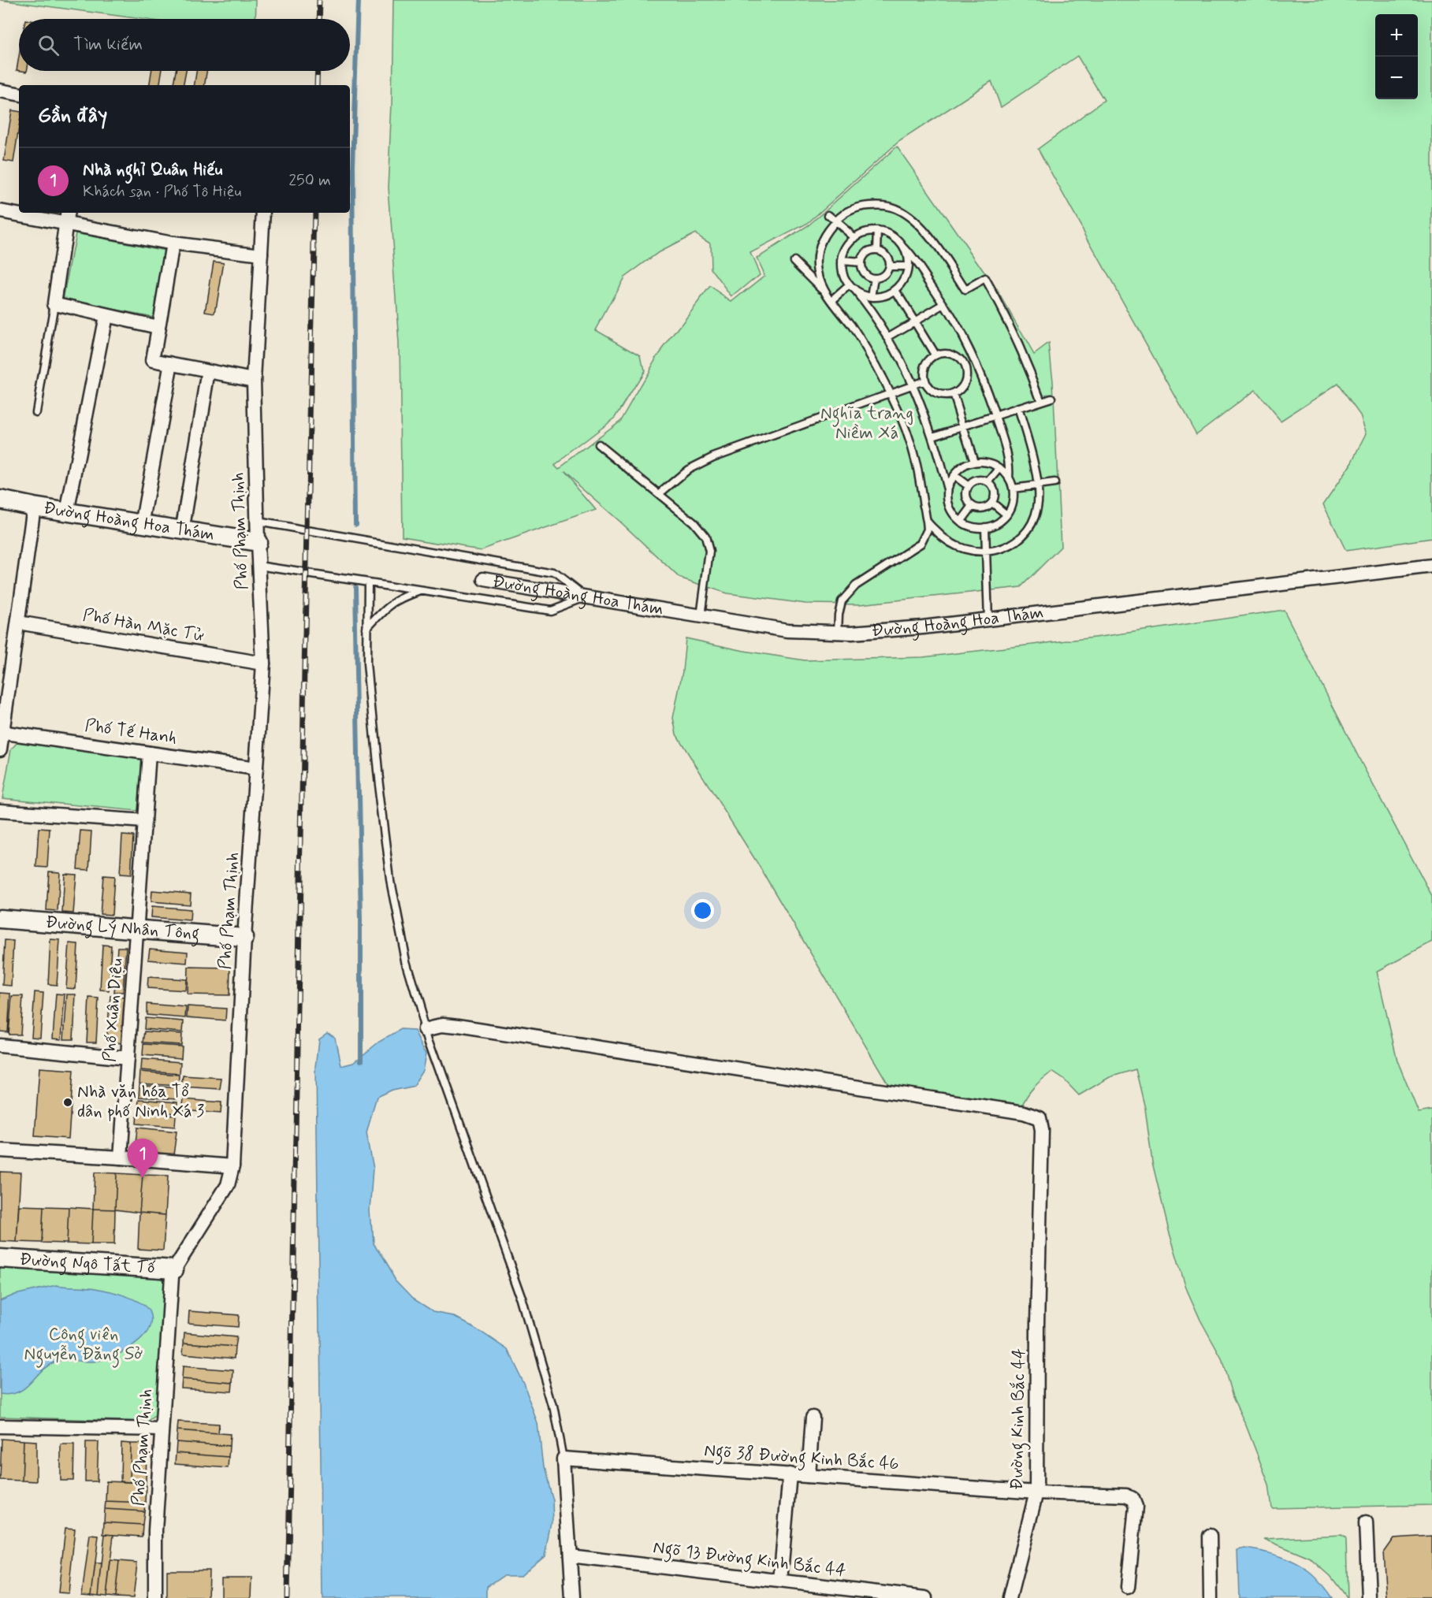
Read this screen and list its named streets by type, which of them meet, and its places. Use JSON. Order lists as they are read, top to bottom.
{
  "streets": {
    "street": [
      "Đường Hoàng Hoa Thám",
      "Phố Phạm Thịnh",
      "Phố Hàn Mặc Tử",
      "Phố Tế Hanh",
      "Đường Lý Nhân Tông",
      "Phố Xuân Diệu",
      "Đường Ngô Tất Tố",
      "Đường Kinh Bắc 44",
      "Ngõ 38 Đường Kinh Bắc 46",
      "Ngõ 13 Đường Kinh Bắc 44"
    ]
  },
  "crossings": [
    ["Đường Hoàng Hoa Thám", "Phố Phạm Thịnh"],
    ["Phố Phạm Thịnh", "Phố Hàn Mặc Tử"],
    ["Phố Phạm Thịnh", "Phố Tế Hanh"],
    ["Phố Phạm Thịnh", "Đường Lý Nhân Tông"],
    ["Phố Phạm Thịnh", "Đường Ngô Tất Tố"],
    ["Phố Tế Hanh", "Phố Xuân Diệu"],
    ["Đường Lý Nhân Tông", "Phố Xuân Diệu"],
    ["Đường Kinh Bắc 44", "Ngõ 38 Đường Kinh Bắc 46"]
  ],
  "parks": ["Nghĩa trang Niềm Xá", "Công viên Nguyễn Đăng Sở"],
  "places": ["Nhà văn hóa Tổ dân phố Ninh Xá 3"],
  "page": {
    "map_buttons": ["+", "−"],
    "search": "Tìm kiếm",
    "heading": "Gần đây",
    "list": [
      {
        "mark": "1",
        "name": "Nhà nghỉ Quân Hiếu",
        "note": "Khách sạn · Phố Tô Hiệu",
        "value": "250 m"
      }
    ],
    "pins": "1"
  }
}
